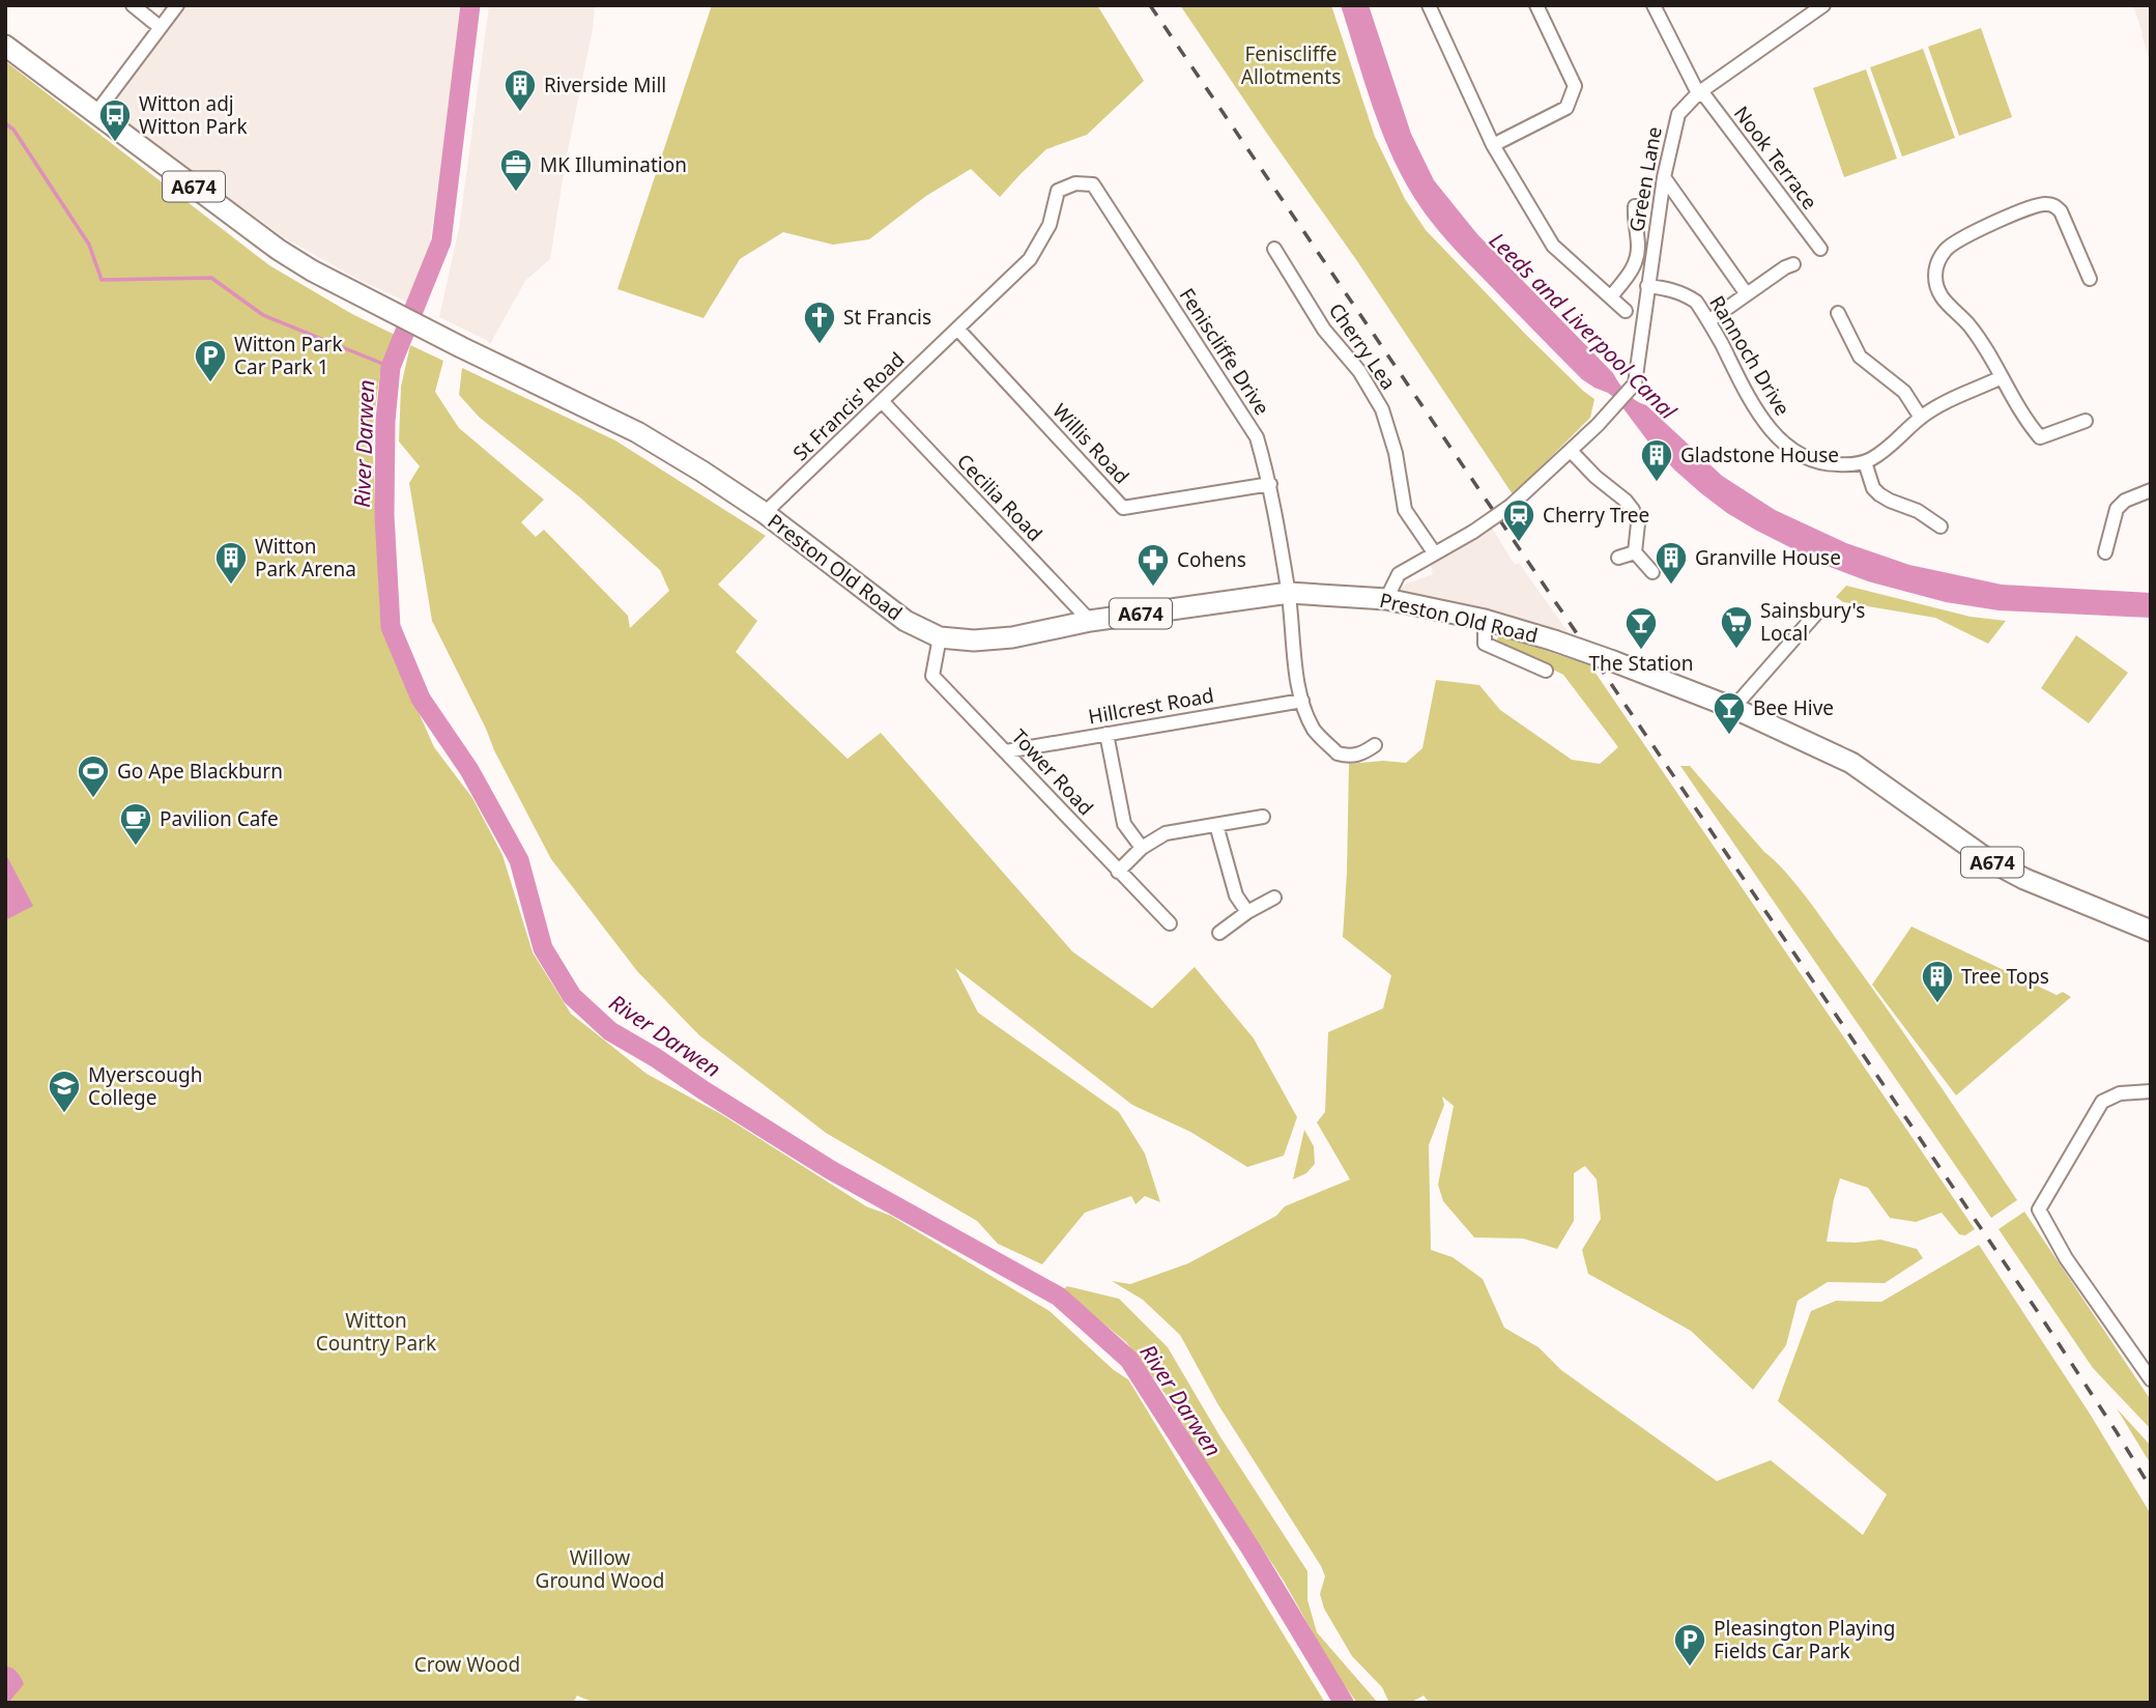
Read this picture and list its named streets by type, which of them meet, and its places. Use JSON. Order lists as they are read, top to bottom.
{
  "streets": {
    "main road": ["A674", "Preston Old Road"],
    "street": [
      "Nook Terrace",
      "Green Lane",
      "Cherry Lea",
      "Feniscliffe Drive",
      "Rannoch Drive",
      "St Francis' Road",
      "Willis Road",
      "Cecilia Road",
      "Hillcrest Road",
      "Tower Road"
    ]
  },
  "crossings": [
    ["Nook Terrace", "Green Lane"],
    ["Green Lane", "Rannoch Drive"],
    ["Feniscliffe Drive", "St Francis' Road"],
    ["Feniscliffe Drive", "Willis Road"],
    ["Feniscliffe Drive", "Preston Old Road"],
    ["Feniscliffe Drive", "Hillcrest Road"],
    ["St Francis' Road", "Willis Road"],
    ["St Francis' Road", "Cecilia Road"],
    ["St Francis' Road", "Preston Old Road"],
    ["Cecilia Road", "Preston Old Road"],
    ["Preston Old Road", "Tower Road"],
    ["Hillcrest Road", "Tower Road"]
  ],
  "water": ["Leeds and Liverpool Canal", "River Darwen"],
  "parks": [
    "Feniscliffe Allotments",
    "Witton Country Park",
    "Willow Ground Wood",
    "Crow Wood"
  ],
  "places": {
    "building": [
      "Riverside Mill",
      "Gladstone House",
      "Witton Park Arena",
      "Granville House",
      "Tree Tops"
    ],
    "bus stop": ["Witton adj Witton Park"],
    "office": ["MK Illumination"],
    "church": ["St Francis"],
    "parking": ["Witton Park Car Park 1", "Pleasington Playing Fields Car Park"],
    "station": ["Cherry Tree"],
    "pharmacy": ["Cohens"],
    "supermarket": ["Sainsbury's Local"],
    "bar": ["The Station", "Bee Hive"],
    "sports": ["Go Ape Blackburn"],
    "cafe": ["Pavilion Cafe"],
    "school or university": ["Myerscough College"]
  }
}
